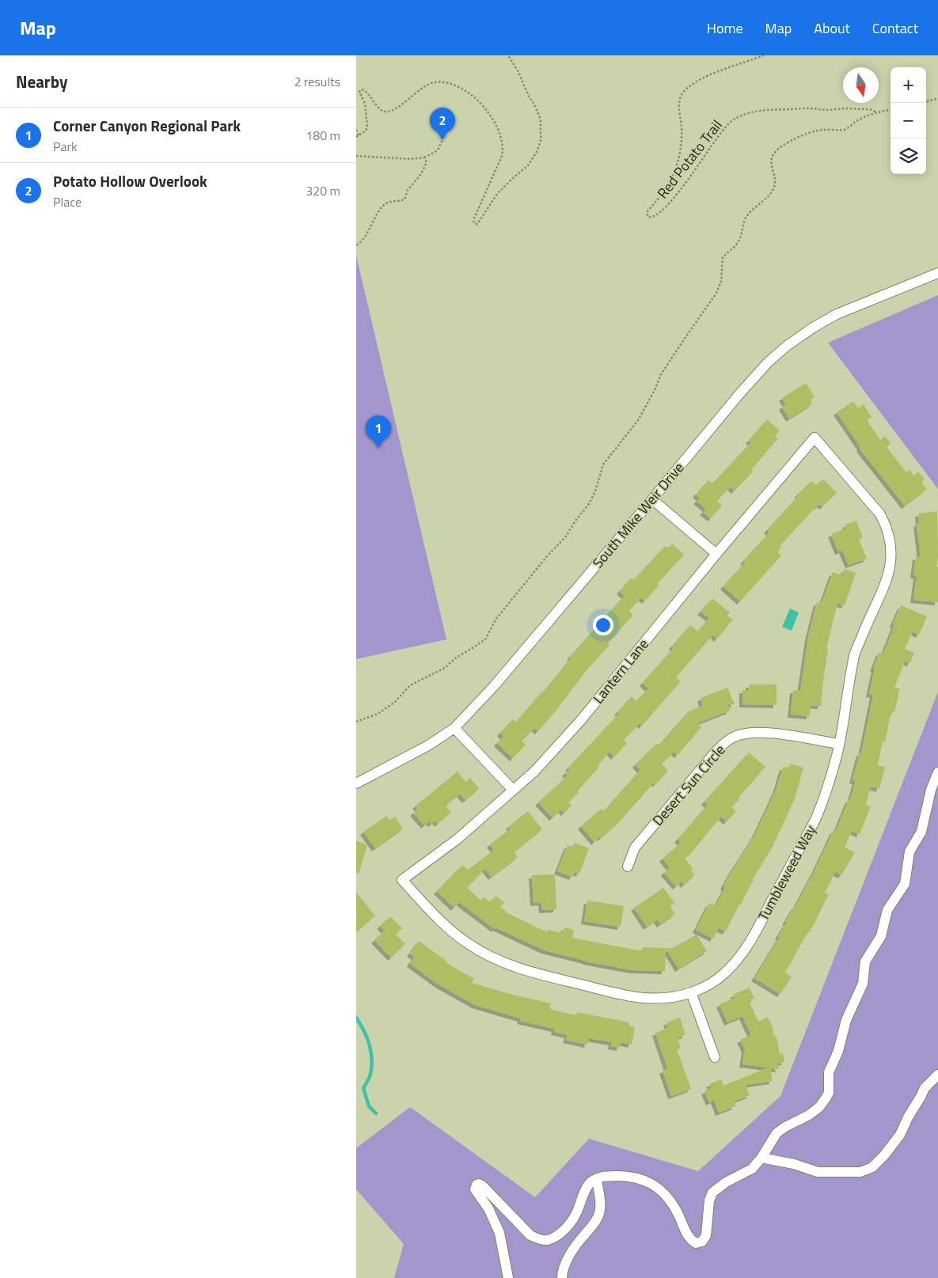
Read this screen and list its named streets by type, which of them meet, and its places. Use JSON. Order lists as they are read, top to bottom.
{
  "streets": {
    "street": [
      "South Mike Weir Drive",
      "Lantern Lane",
      "Desert Sun Circle",
      "Tumbleweed Way"
    ],
    "path": ["Red Potato Trail"]
  },
  "crossings": [
    ["Lantern Lane", "Tumbleweed Way"],
    ["Desert Sun Circle", "Tumbleweed Way"]
  ],
  "north": "bottom",
  "page": {
    "header": "Map",
    "nav": [
      "Home",
      "Map",
      "About",
      "Contact"
    ],
    "heading": ["Nearby", "2 results"],
    "map_buttons": ["+", "−"],
    "list": [
      {
        "mark": "1",
        "name": "Corner Canyon Regional Park",
        "note": "Park",
        "value": "180 m"
      },
      {
        "mark": "2",
        "name": "Potato Hollow Overlook",
        "note": "Place",
        "value": "320 m"
      }
    ],
    "pins": ["2", "1"]
  }
}
